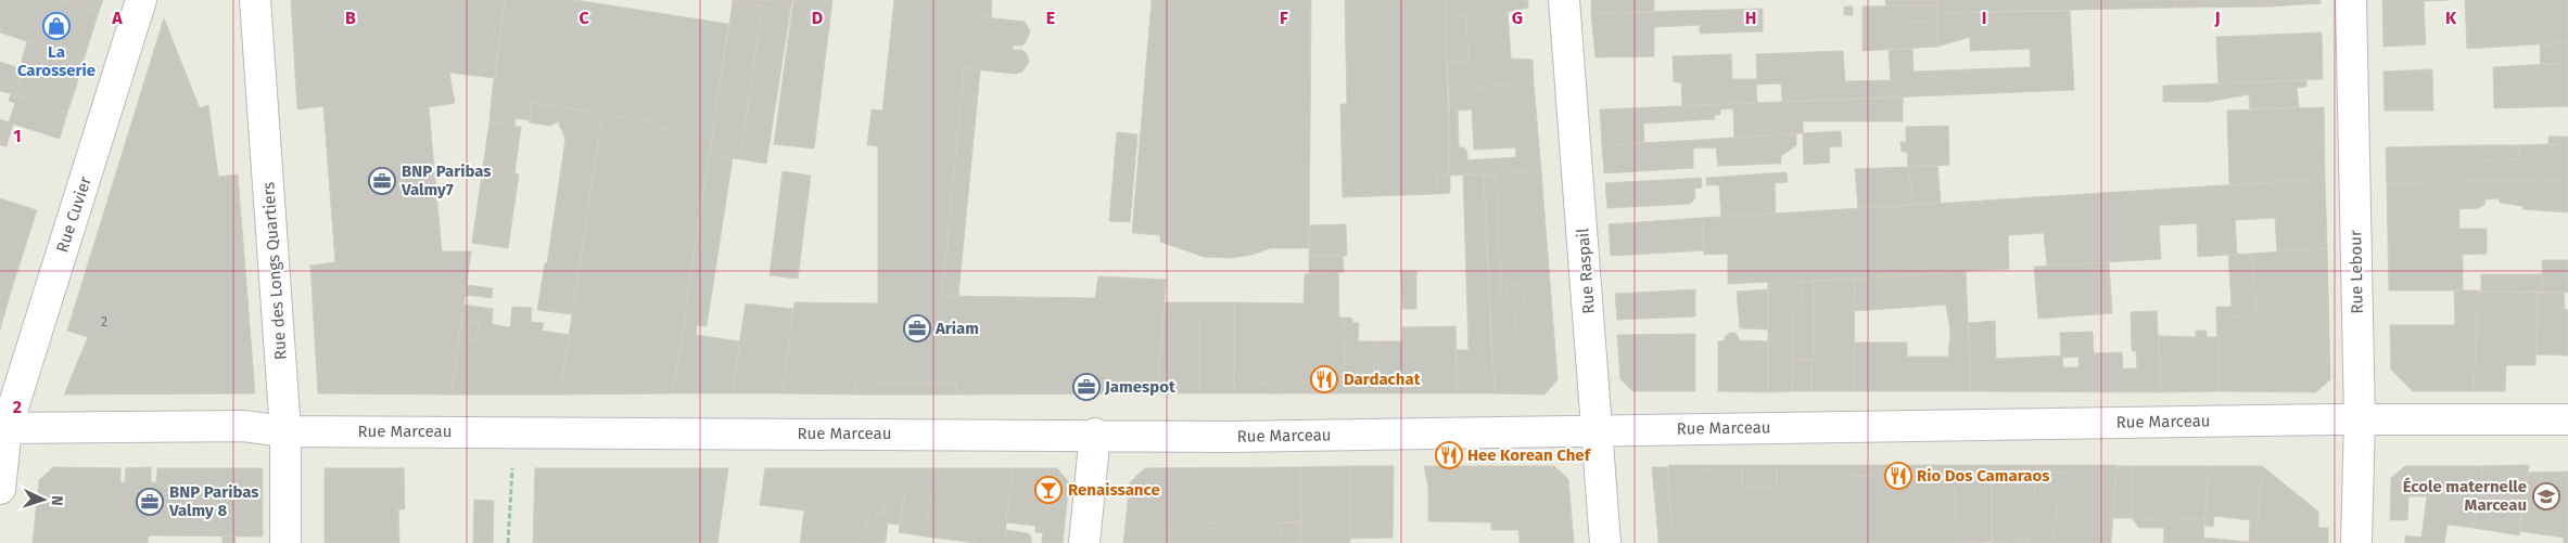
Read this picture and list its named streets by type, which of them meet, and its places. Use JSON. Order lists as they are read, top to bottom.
{
  "streets": {
    "street": [
      "Rue Cuvier",
      "Rue des Longs Quartiers",
      "Rue Raspail",
      "Rue Lebour",
      "Rue Marceau"
    ]
  },
  "crossings": [
    ["Rue Cuvier", "Rue Marceau"],
    ["Rue des Longs Quartiers", "Rue Marceau"],
    ["Rue Raspail", "Rue Marceau"],
    ["Rue Lebour", "Rue Marceau"]
  ],
  "places": {
    "shop": ["La Carosserie"],
    "office": [
      "BNP Paribas Valmy7",
      "Ariam",
      "Jamespot",
      "BNP Paribas Valmy 8"
    ],
    "restaurant": ["Dardachat", "Hee Korean Chef", "Rio Dos Camaraos"],
    "bar": ["Renaissance"],
    "school or university": ["École maternelle Marceau"]
  },
  "house_numbers": ["2"],
  "north": "right",
  "grid": {
    "columns": [
      "A",
      "B",
      "C",
      "D",
      "E",
      "F",
      "G",
      "H",
      "I",
      "J",
      "K"
    ],
    "rows": ["1", "2"]
  }
}
